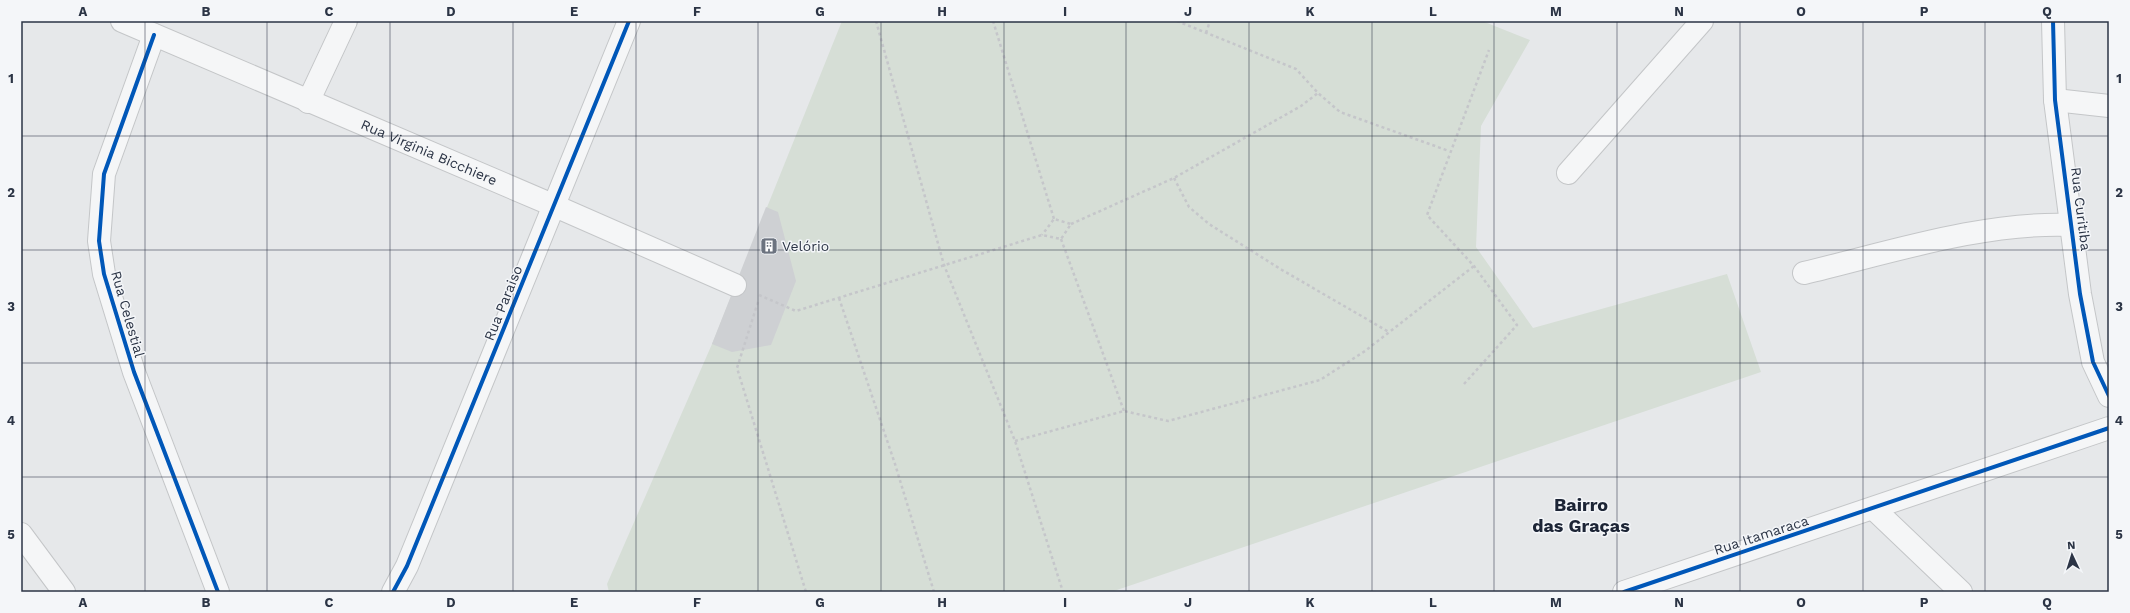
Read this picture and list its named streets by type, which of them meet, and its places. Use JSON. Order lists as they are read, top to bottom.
{
  "streets": {
    "street": [
      "Rua Virginia Bicchiere",
      "Rua Curitiba",
      "Rua Paraiso",
      "Rua Celestial",
      "Rua Itamaraca"
    ]
  },
  "crossings": [
    ["Rua Virginia Bicchiere", "Rua Paraiso"],
    ["Rua Virginia Bicchiere", "Rua Celestial"]
  ],
  "districts": ["Bairro das Graças"],
  "places": {
    "building": ["Velório"]
  },
  "north": "top",
  "grid": {
    "columns": [
      "A",
      "B",
      "C",
      "D",
      "E",
      "F",
      "G",
      "H",
      "I",
      "J",
      "K",
      "L",
      "M",
      "N",
      "O",
      "P",
      "Q"
    ],
    "rows": [
      "1",
      "2",
      "3",
      "4",
      "5"
    ]
  }
}
